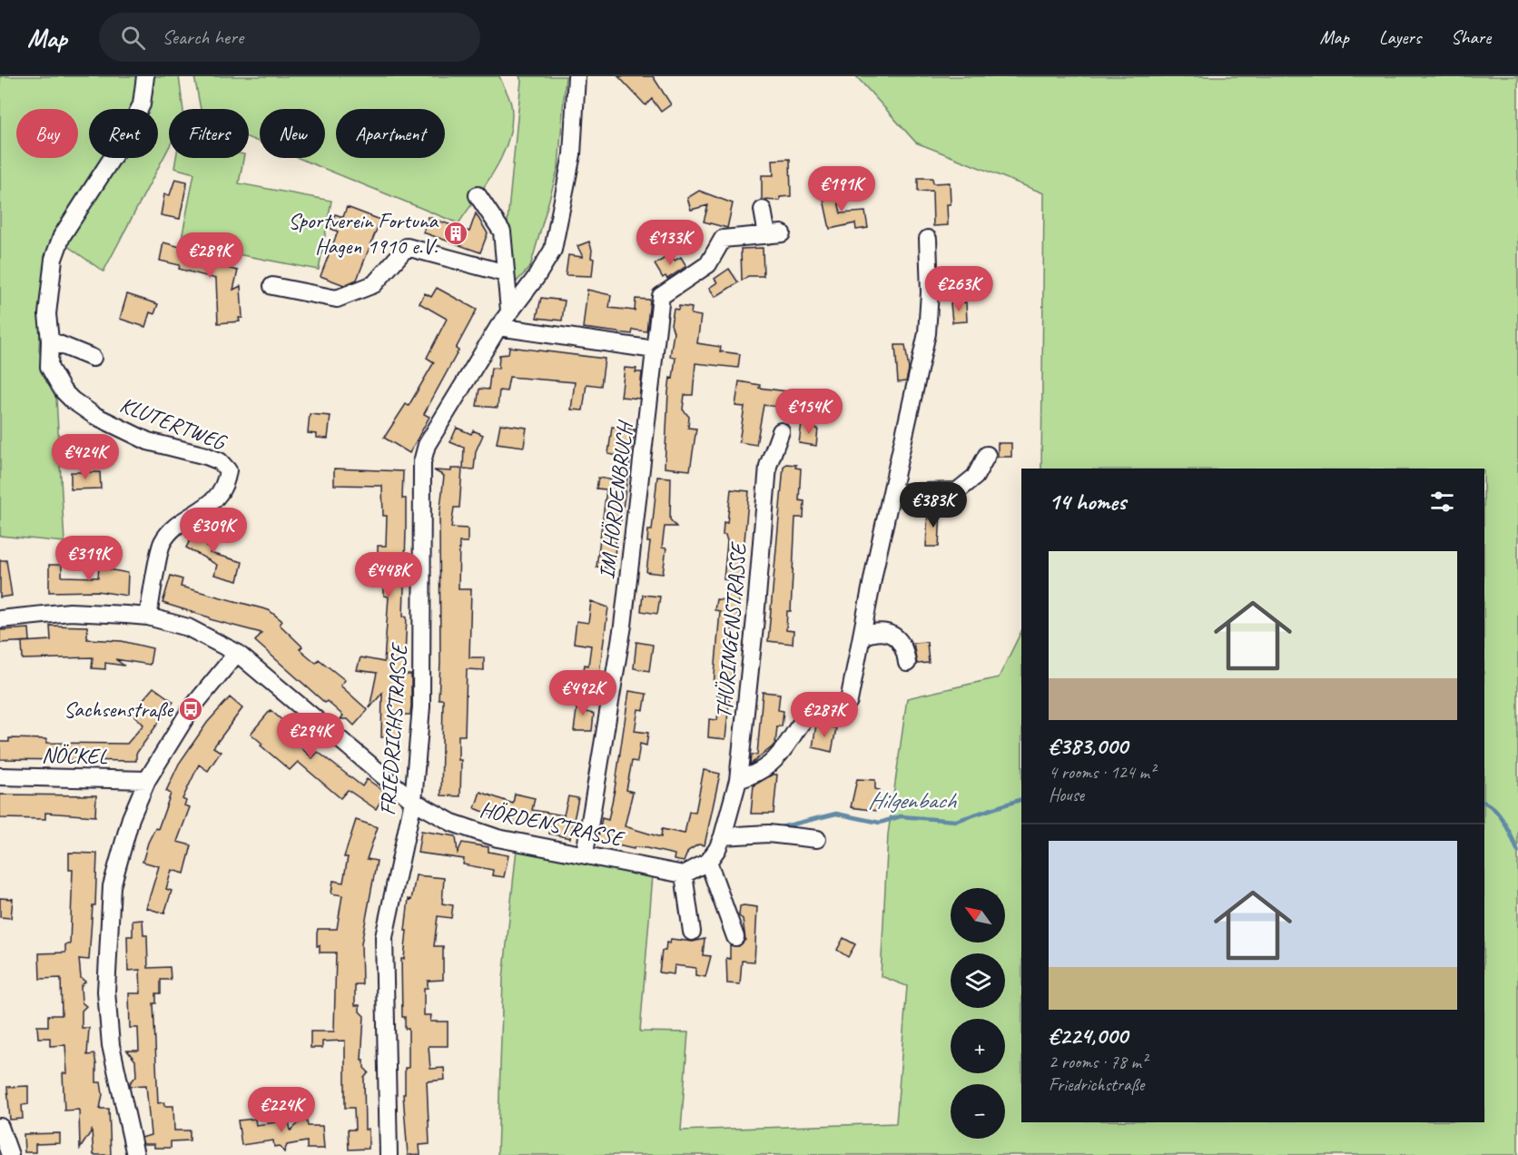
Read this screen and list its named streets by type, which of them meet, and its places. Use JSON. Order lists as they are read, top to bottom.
{
  "streets": {
    "street": [
      "KLUTERTWEG",
      "IM HÖRDENBRUCH",
      "THÜRINGENSTRASSE",
      "FRIEDRICHSTRASSE",
      "NÖCKEL",
      "HÖRDENSTRASSE"
    ]
  },
  "crossings": [
    ["KLUTERTWEG", "HÖRDENSTRASSE"],
    ["IM HÖRDENBRUCH", "HÖRDENSTRASSE"],
    ["FRIEDRICHSTRASSE", "HÖRDENSTRASSE"]
  ],
  "water": ["Hilgenbach"],
  "places": {
    "building": ["Sportverein Fortuna Hagen 1910 e.V."],
    "bus stop": ["Sachsenstraße"]
  },
  "north": "top left",
  "page": {
    "header": "Map",
    "search": "Search here",
    "nav": ["Map", "Layers", "Share"],
    "chip": [
      "Buy",
      "Rent",
      "Filters",
      "New",
      "Apartment"
    ],
    "price": [
      "€191K",
      "€133K",
      "€289K",
      "€263K",
      "€154K",
      "€424K",
      "€383K",
      "€309K",
      "€319K",
      "€448K",
      "€492K",
      "€287K",
      "€294K",
      "€224K"
    ],
    "heading": "14 homes",
    "list": [
      {
        "name": "€383,000",
        "note": "4 rooms · 124 m² · House"
      },
      {
        "name": "€224,000",
        "note": "2 rooms · 78 m² · Friedrichstraße"
      }
    ],
    "map_buttons": ["+", "−"]
  }
}
